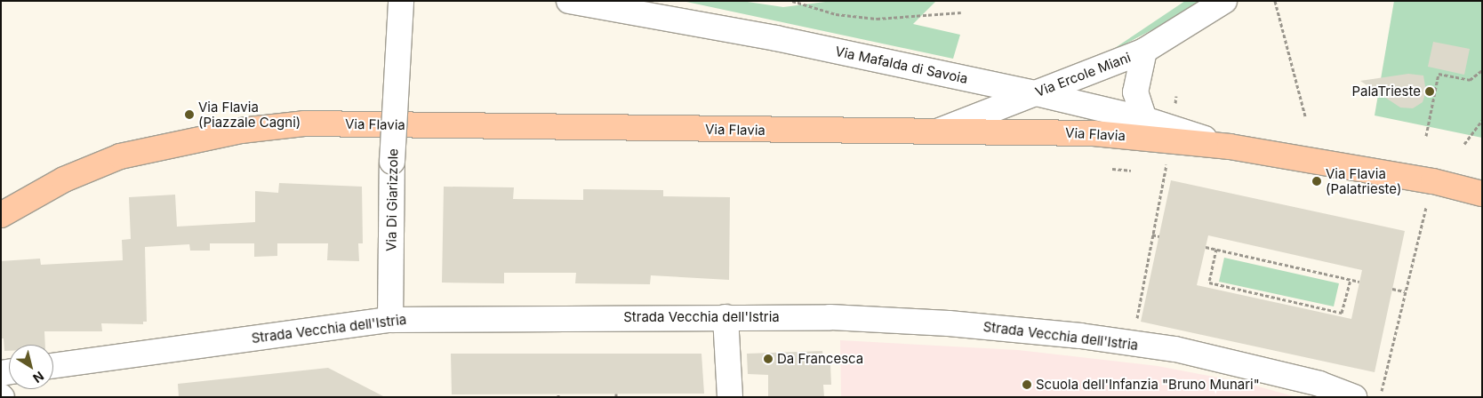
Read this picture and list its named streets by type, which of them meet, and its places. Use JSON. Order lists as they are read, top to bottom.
{
  "streets": {
    "main road": ["Via Flavia"],
    "street": [
      "Via Mafalda di Savoia",
      "Via Ercole Miani",
      "Via Di Giarizzole",
      "Strada Vecchia dell'Istria"
    ]
  },
  "crossings": [
    ["Via Mafalda di Savoia", "Via Ercole Miani"],
    ["Via Mafalda di Savoia", "Via Flavia"],
    ["Via Ercole Miani", "Via Flavia"],
    ["Via Di Giarizzole", "Strada Vecchia dell'Istria"]
  ],
  "places": [
    "PalaTrieste",
    "Via Flavia (Piazzale Cagni)",
    "Via Flavia (Palatrieste)",
    "Da Francesca",
    "Scuola dell'Infanzia \"Bruno Munari\""
  ],
  "north": "bottom right"
}
